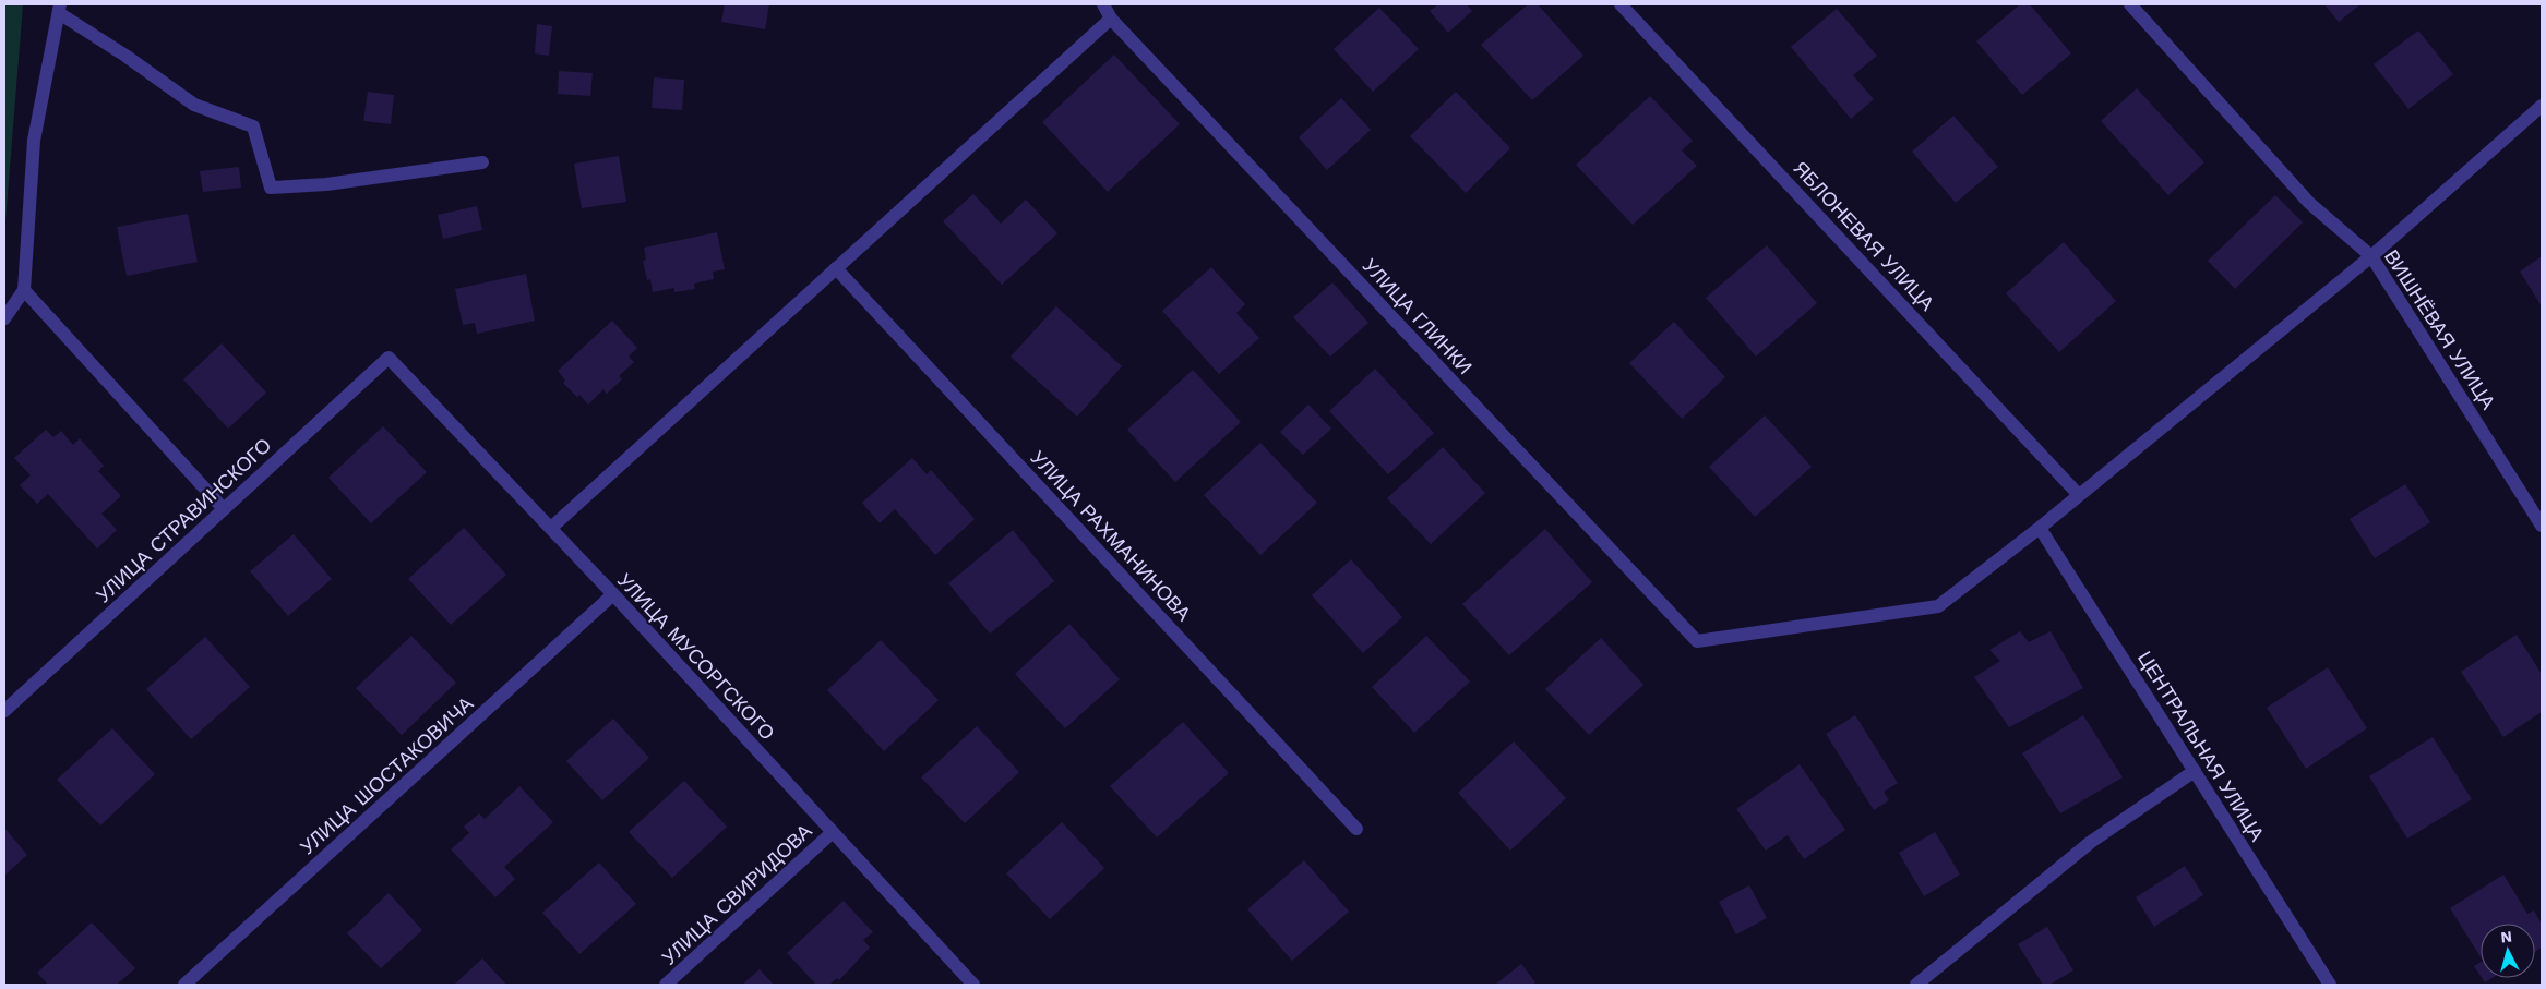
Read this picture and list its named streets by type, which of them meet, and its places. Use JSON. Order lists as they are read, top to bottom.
{
  "streets": {
    "street": [
      "ЯБЛОНЕВАЯ УЛИЦА",
      "УЛИЦА ГЛИНКИ",
      "ВИШНЁВАЯ УЛИЦА",
      "УЛИЦА СТРАВИНСКОГО",
      "УЛИЦА РАХМАНИНОВА",
      "УЛИЦА МУСОРГСКОГО",
      "ЦЕНТРАЛЬНАЯ УЛИЦА",
      "УЛИЦА ШОСТАКОВИЧА",
      "УЛИЦА СВИРИДОВА"
    ]
  },
  "crossings": [
    ["УЛИЦА ГЛИНКИ", "ЦЕНТРАЛЬНАЯ УЛИЦА"],
    ["УЛИЦА СТРАВИНСКОГО", "УЛИЦА МУСОРГСКОГО"],
    ["УЛИЦА МУСОРГСКОГО", "УЛИЦА ШОСТАКОВИЧА"],
    ["УЛИЦА МУСОРГСКОГО", "УЛИЦА СВИРИДОВА"]
  ],
  "north": "top"
}
